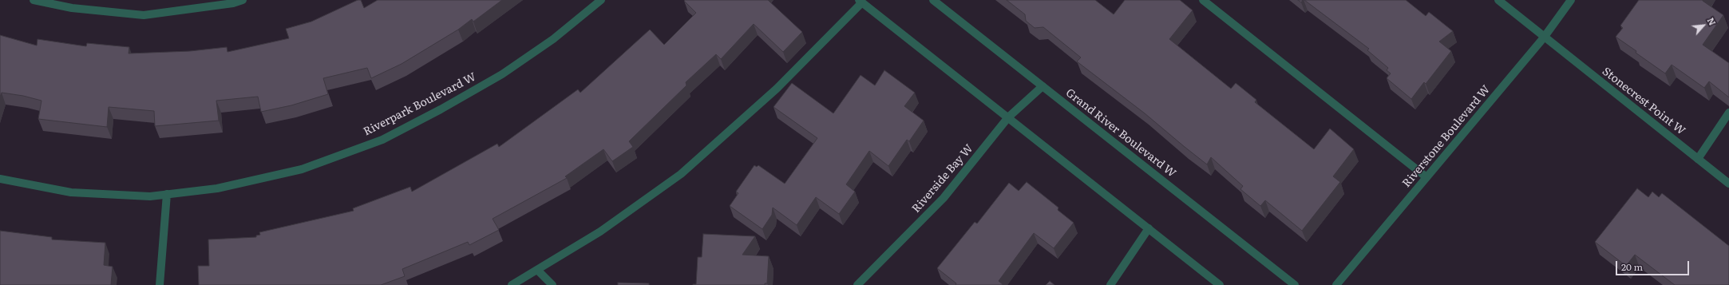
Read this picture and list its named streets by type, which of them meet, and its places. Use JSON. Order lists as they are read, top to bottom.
{
  "streets": {
    "street": [
      "Stonecrest Point W",
      "Riverpark Boulevard W",
      "Grand River Boulevard W",
      "Riverstone Boulevard W",
      "Riverside Bay W"
    ]
  },
  "crossings": [
    ["Stonecrest Point W", "Riverstone Boulevard W"],
    ["Grand River Boulevard W", "Riverside Bay W"]
  ],
  "scale_bar": "20 m",
  "north": "top right"
}
